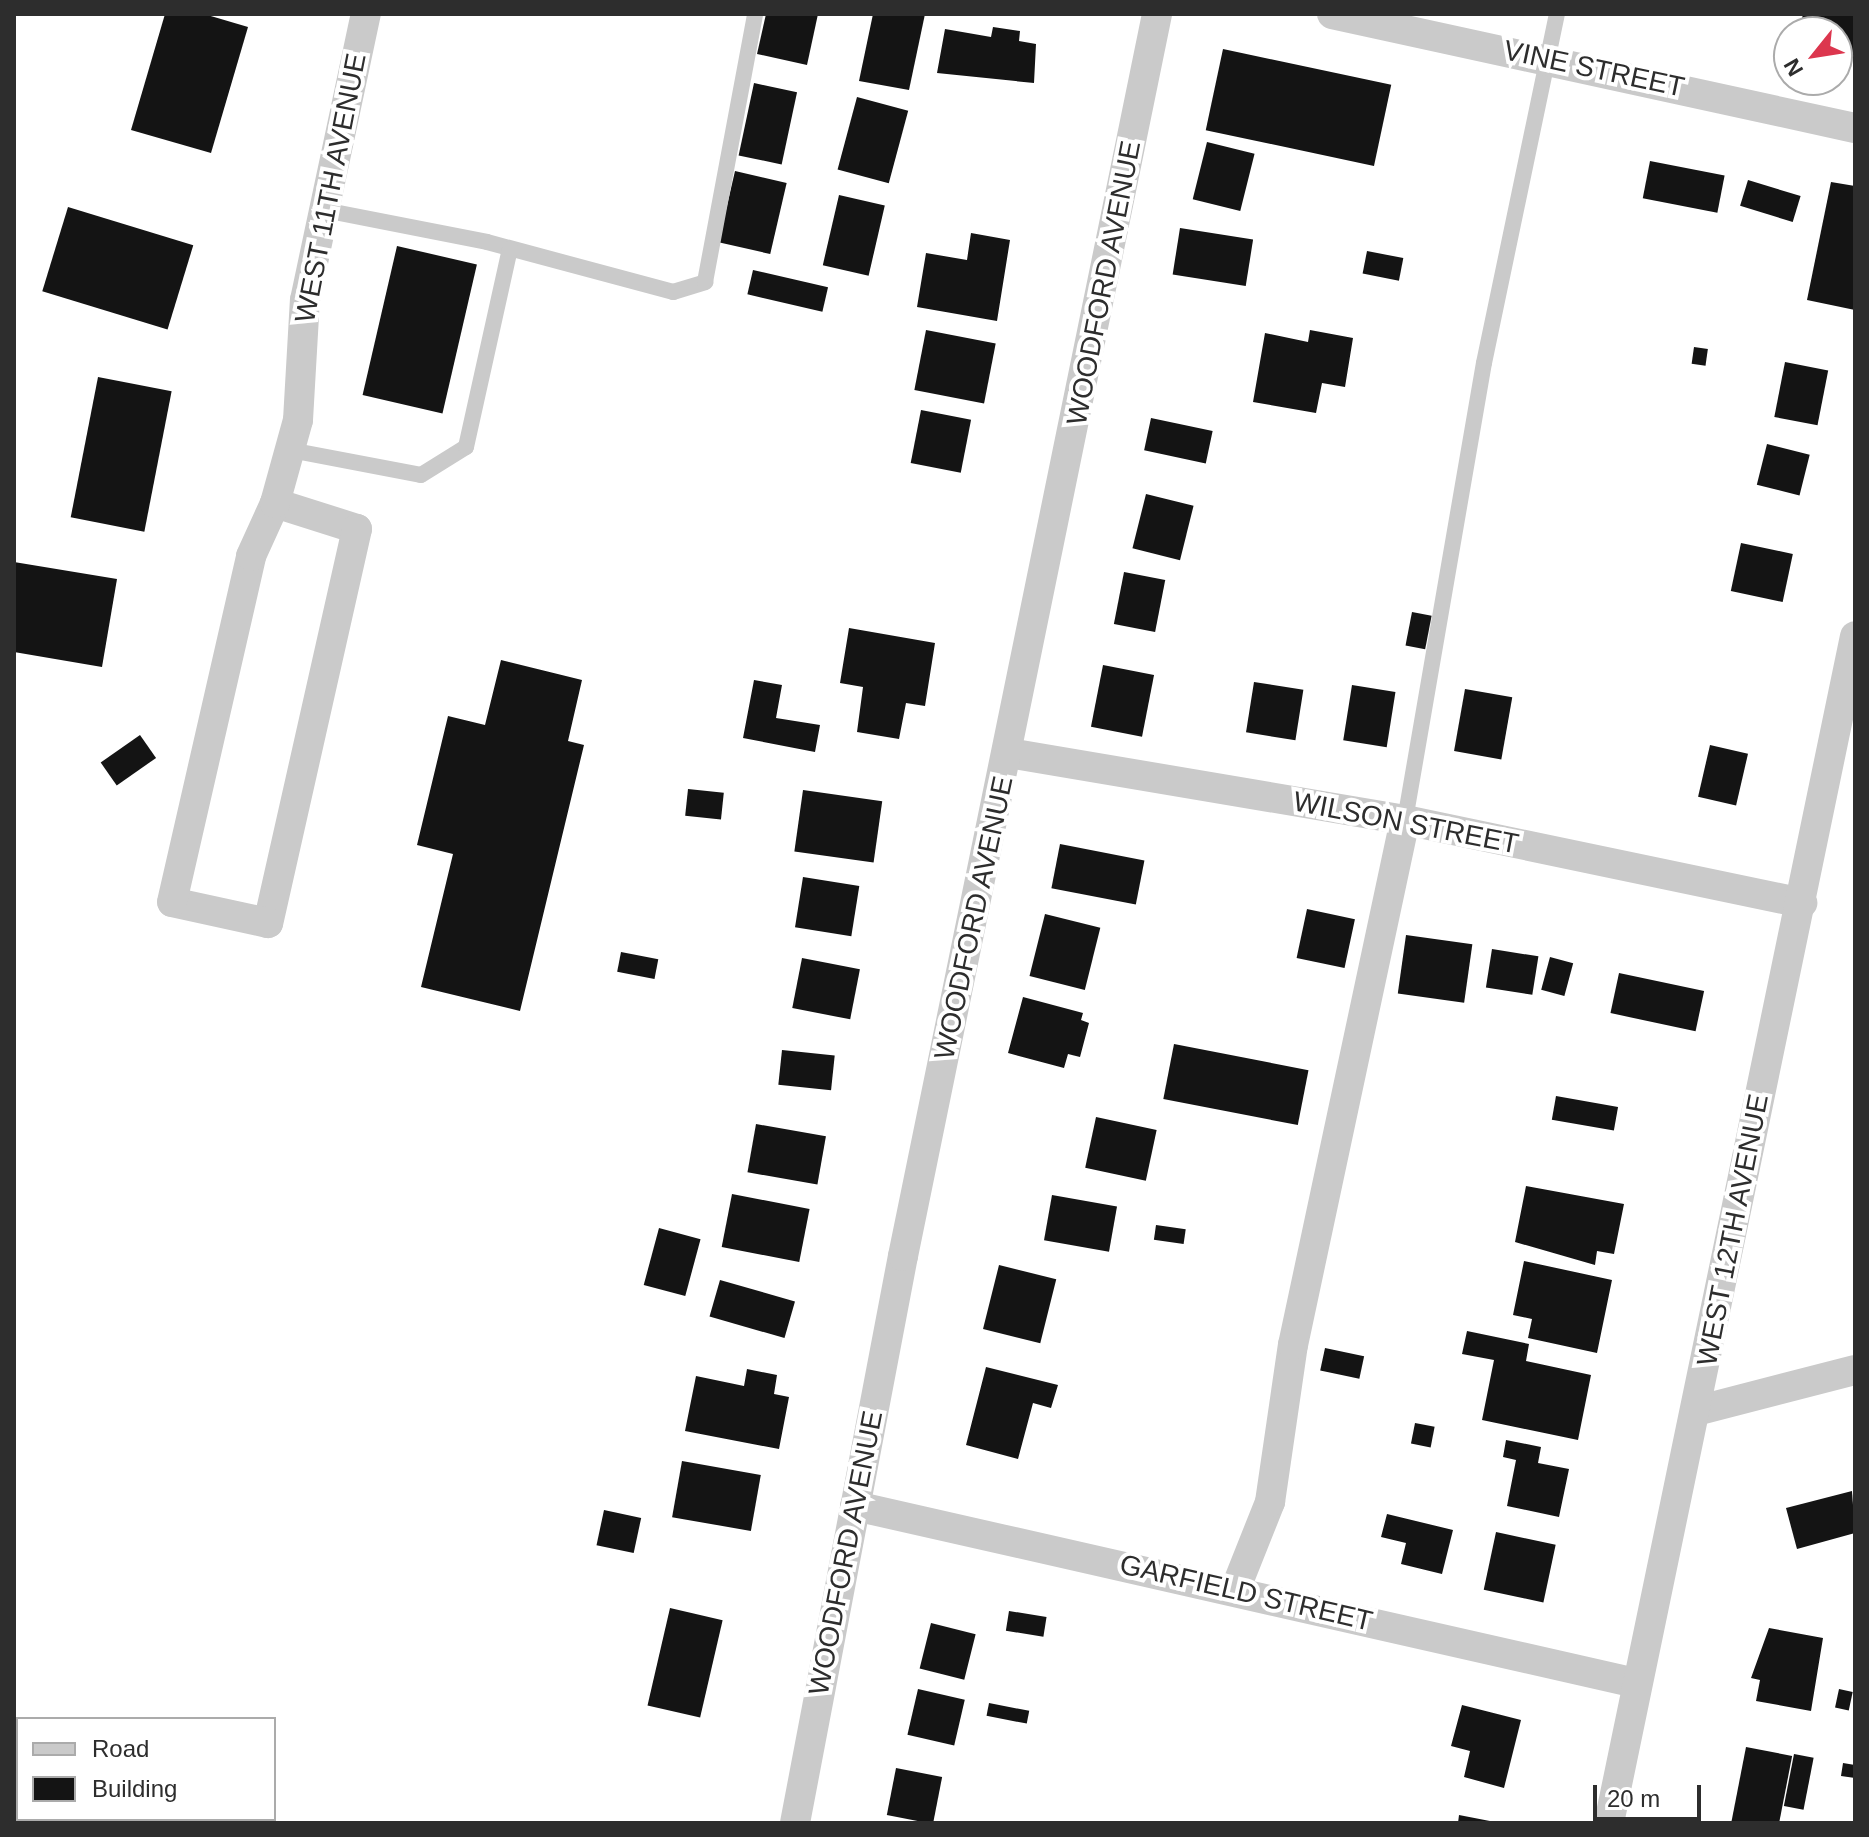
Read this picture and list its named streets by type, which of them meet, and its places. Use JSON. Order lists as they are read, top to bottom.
{
  "streets": {
    "street": [
      "VINE STREET",
      "WEST 11TH AVENUE",
      "WOODFORD AVENUE",
      "WILSON STREET",
      "WEST 12TH AVENUE",
      "GARFIELD STREET"
    ]
  },
  "crossings": [
    ["WOODFORD AVENUE", "WILSON STREET"],
    ["WOODFORD AVENUE", "GARFIELD STREET"],
    ["WILSON STREET", "WEST 12TH AVENUE"],
    ["WEST 12TH AVENUE", "GARFIELD STREET"]
  ],
  "legend": ["Road", "Building"],
  "scale_bar": "20 m",
  "north": "bottom left"
}
